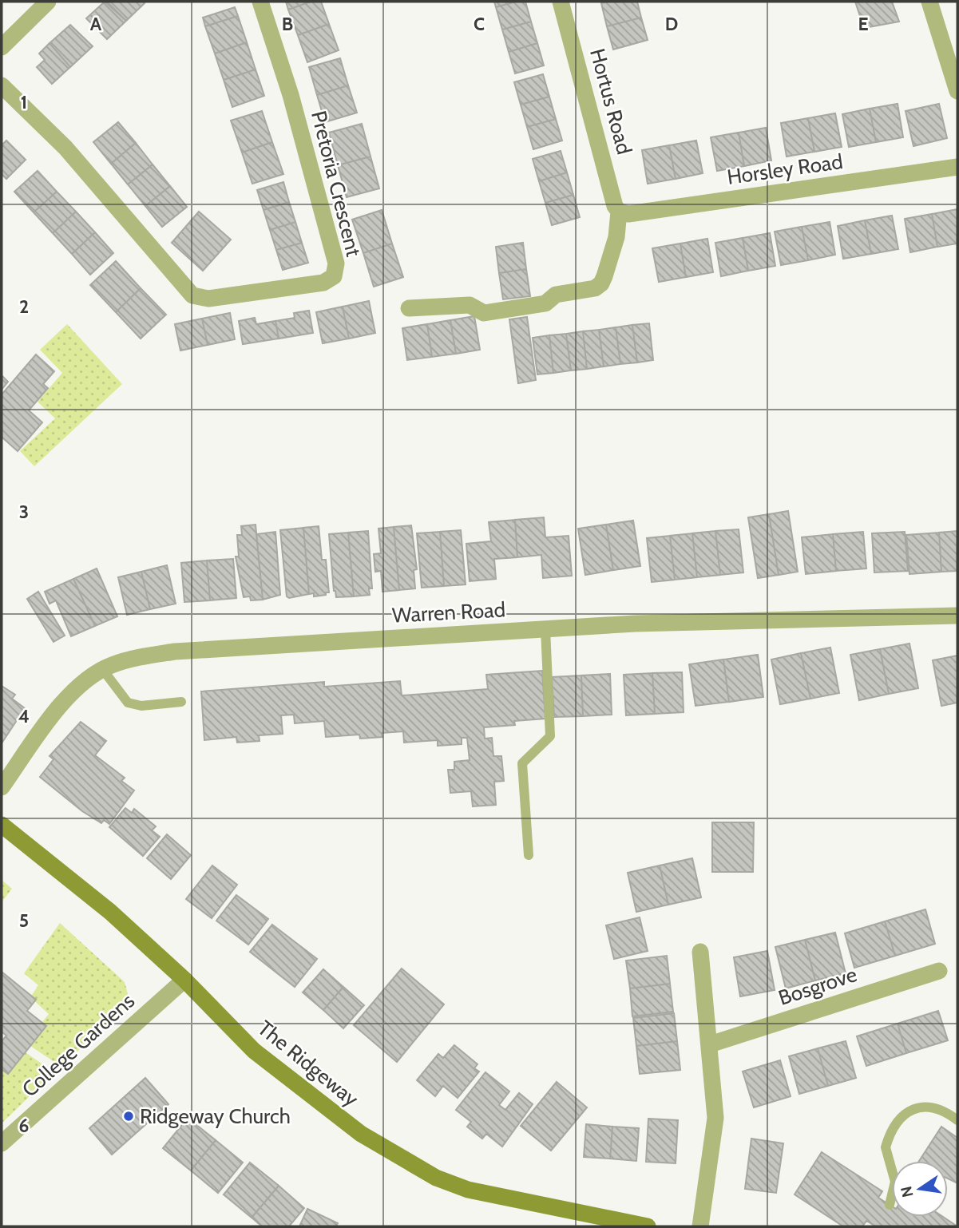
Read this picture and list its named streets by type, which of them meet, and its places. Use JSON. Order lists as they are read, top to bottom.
{
  "streets": {
    "main road": ["The Ridgeway"],
    "street": [
      "Hortus Road",
      "Horsley Road",
      "Pretoria Crescent",
      "Warren Road",
      "Bosgrove",
      "College Gardens"
    ]
  },
  "crossings": [
    ["Hortus Road", "Horsley Road"],
    ["College Gardens", "The Ridgeway"]
  ],
  "places": ["Ridgeway Church"],
  "north": "left",
  "grid": {
    "columns": [
      "A",
      "B",
      "C",
      "D",
      "E"
    ],
    "rows": [
      "1",
      "2",
      "3",
      "4",
      "5",
      "6"
    ]
  }
}
